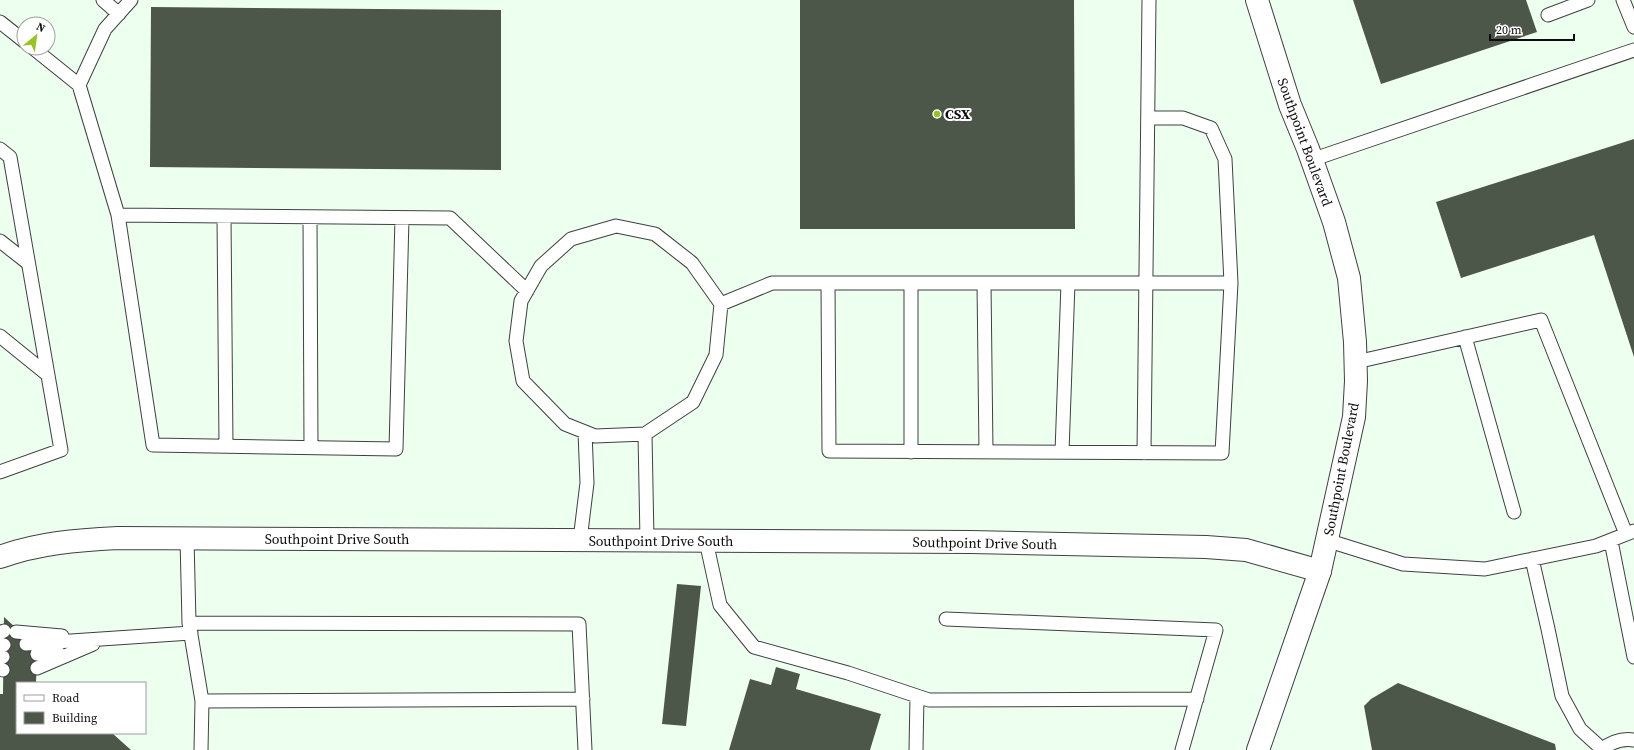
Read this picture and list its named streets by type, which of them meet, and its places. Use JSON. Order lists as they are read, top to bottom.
{
  "streets": {
    "street": ["Southpoint Boulevard", "Southpoint Drive South"]
  },
  "crossings": [
    ["Southpoint Boulevard", "Southpoint Drive South"]
  ],
  "places": ["CSX"],
  "legend": ["Road", "Building"],
  "scale_bar": "20 m",
  "north": "top right"
}
